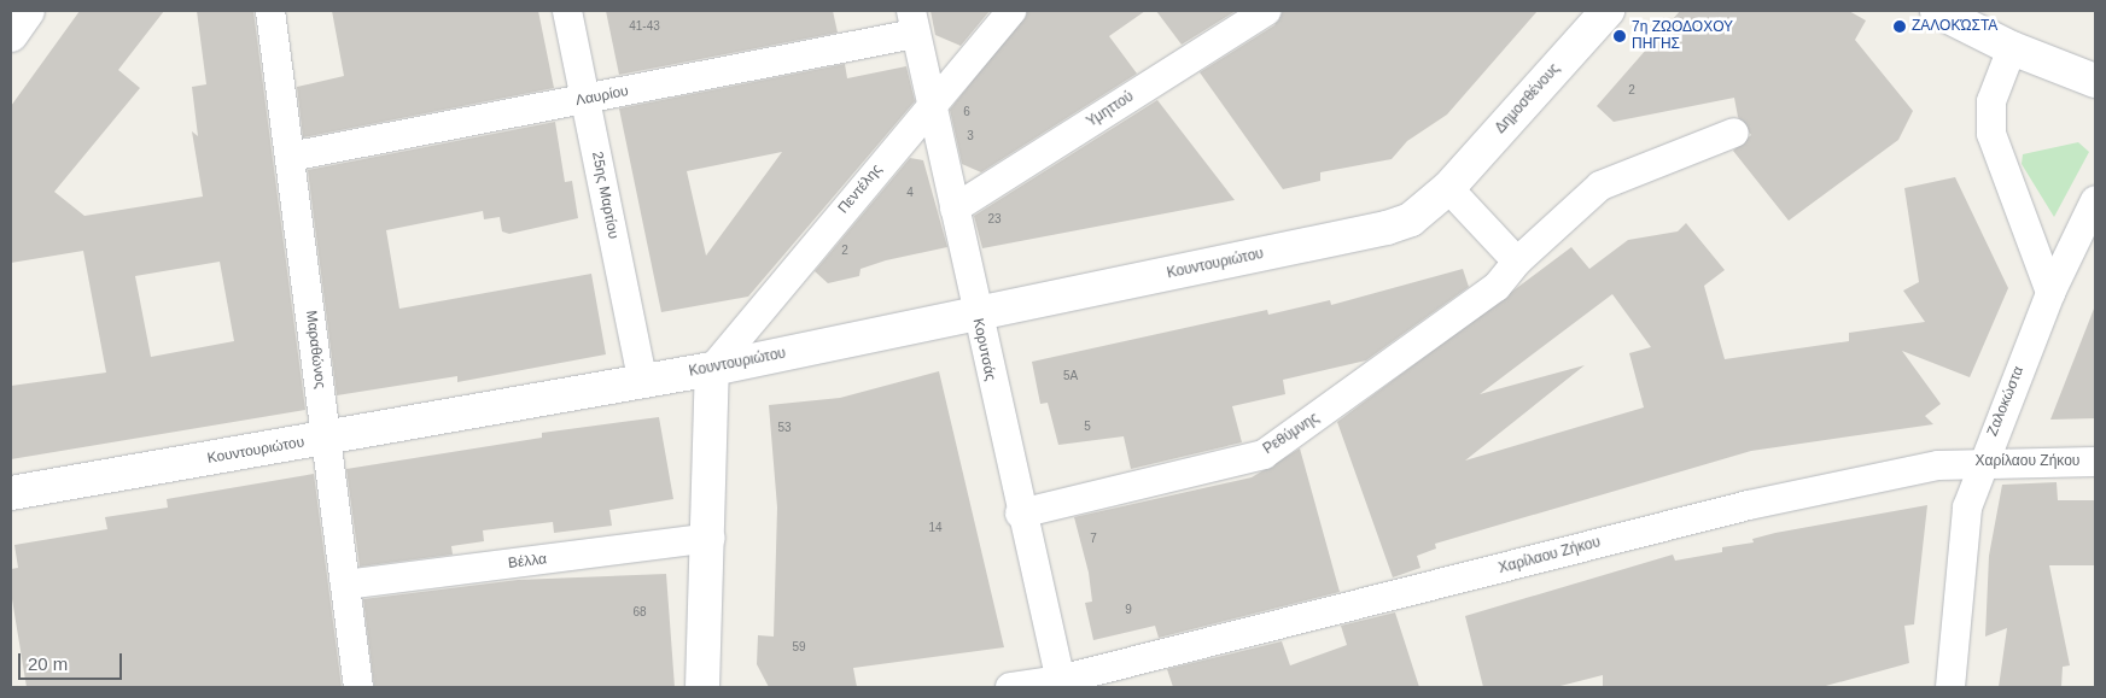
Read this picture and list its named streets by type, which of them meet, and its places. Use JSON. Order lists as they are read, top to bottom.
{
  "streets": {
    "street": [
      "Λαυρίου",
      "Δημοσθένους",
      "Υμηττού",
      "Πεντέλης",
      "25ης Μαρτίου",
      "Κουντουριώτου",
      "Μαραθώνος",
      "Κορυτσάς",
      "Ζαλοκώστα",
      "Ρεθύμνης",
      "Χαρίλαου Ζήκου",
      "Βέλλα"
    ]
  },
  "crossings": [
    ["Λαυρίου", "25ης Μαρτίου"],
    ["Λαυρίου", "Μαραθώνος"],
    ["Λαυρίου", "Κορυτσάς"],
    ["Δημοσθένους", "Κουντουριώτου"],
    ["Υμηττού", "Κορυτσάς"],
    ["Πεντέλης", "Κουντουριώτου"],
    ["Πεντέλης", "Κορυτσάς"],
    ["25ης Μαρτίου", "Κουντουριώτου"],
    ["Κουντουριώτου", "Μαραθώνος"],
    ["Κουντουριώτου", "Κορυτσάς"],
    ["Μαραθώνος", "Βέλλα"],
    ["Κορυτσάς", "Ρεθύμνης"],
    ["Κορυτσάς", "Χαρίλαου Ζήκου"],
    ["Ζαλοκώστα", "Χαρίλαου Ζήκου"]
  ],
  "places": ["ΖΑΛΟΚΏΣΤΑ", "7η ΖΩΟΔΟΧΟΥ ΠΗΓΗΣ"],
  "house_numbers": [
    "41-43",
    "2",
    "6",
    "3",
    "4",
    "23",
    "2",
    "5Α",
    "5",
    "53",
    "14",
    "7",
    "9",
    "68",
    "59"
  ],
  "scale_bar": "20 m"
}
